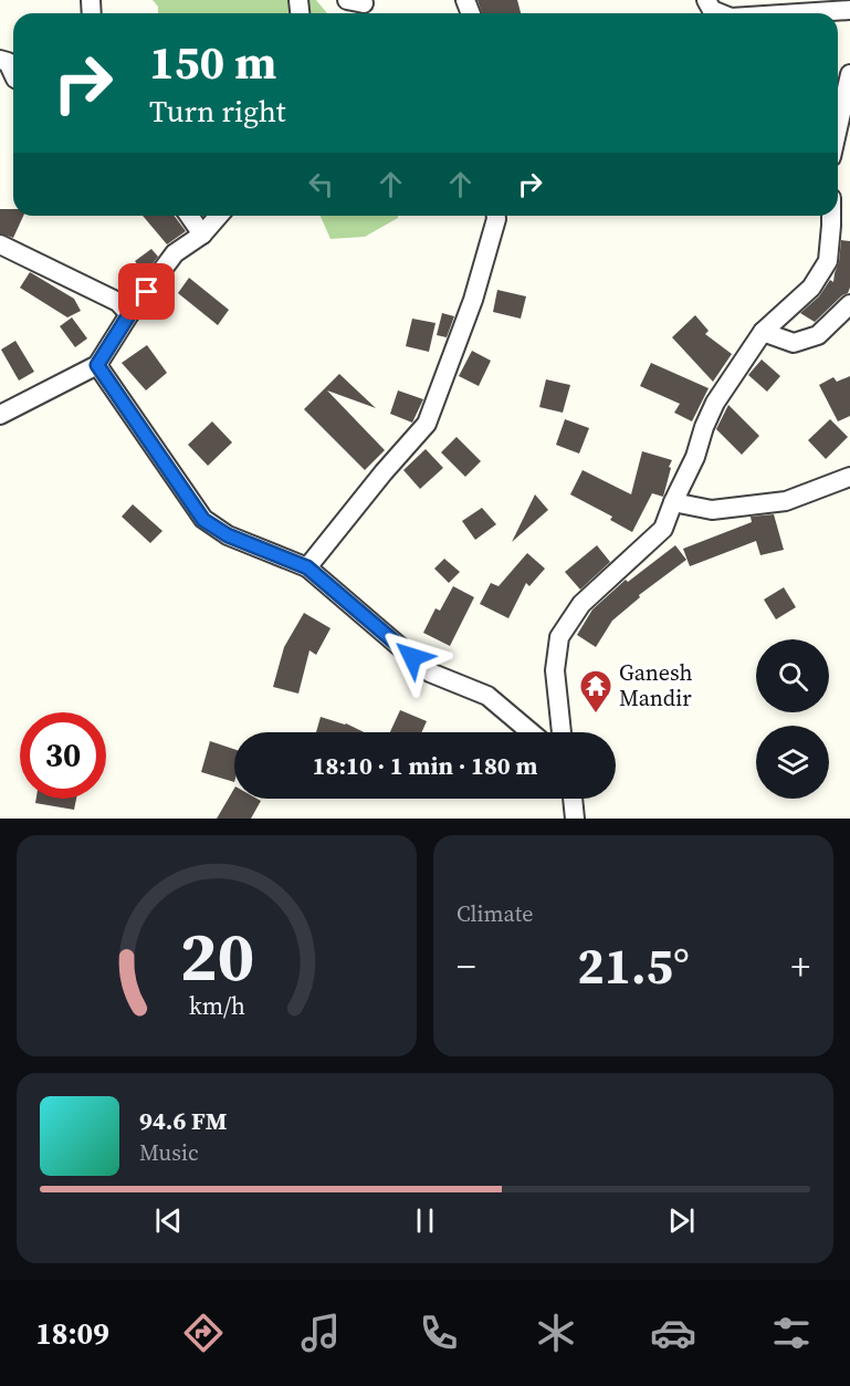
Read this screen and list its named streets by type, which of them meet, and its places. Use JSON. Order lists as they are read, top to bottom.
{
  "places": {
    "temple": ["Ganesh Mandir"]
  },
  "page": {
    "turn": ["150 m", "Turn right"],
    "limit": "30",
    "trip": "18:10 · 1 min · 180 m",
    "tile": "Climate",
    "heat": ["−", "21.5°", "+"],
    "song": ["94.6 FM", "Music"],
    "tabs": "18:09",
    "gauge": ["20", "km/h"]
  }
}
